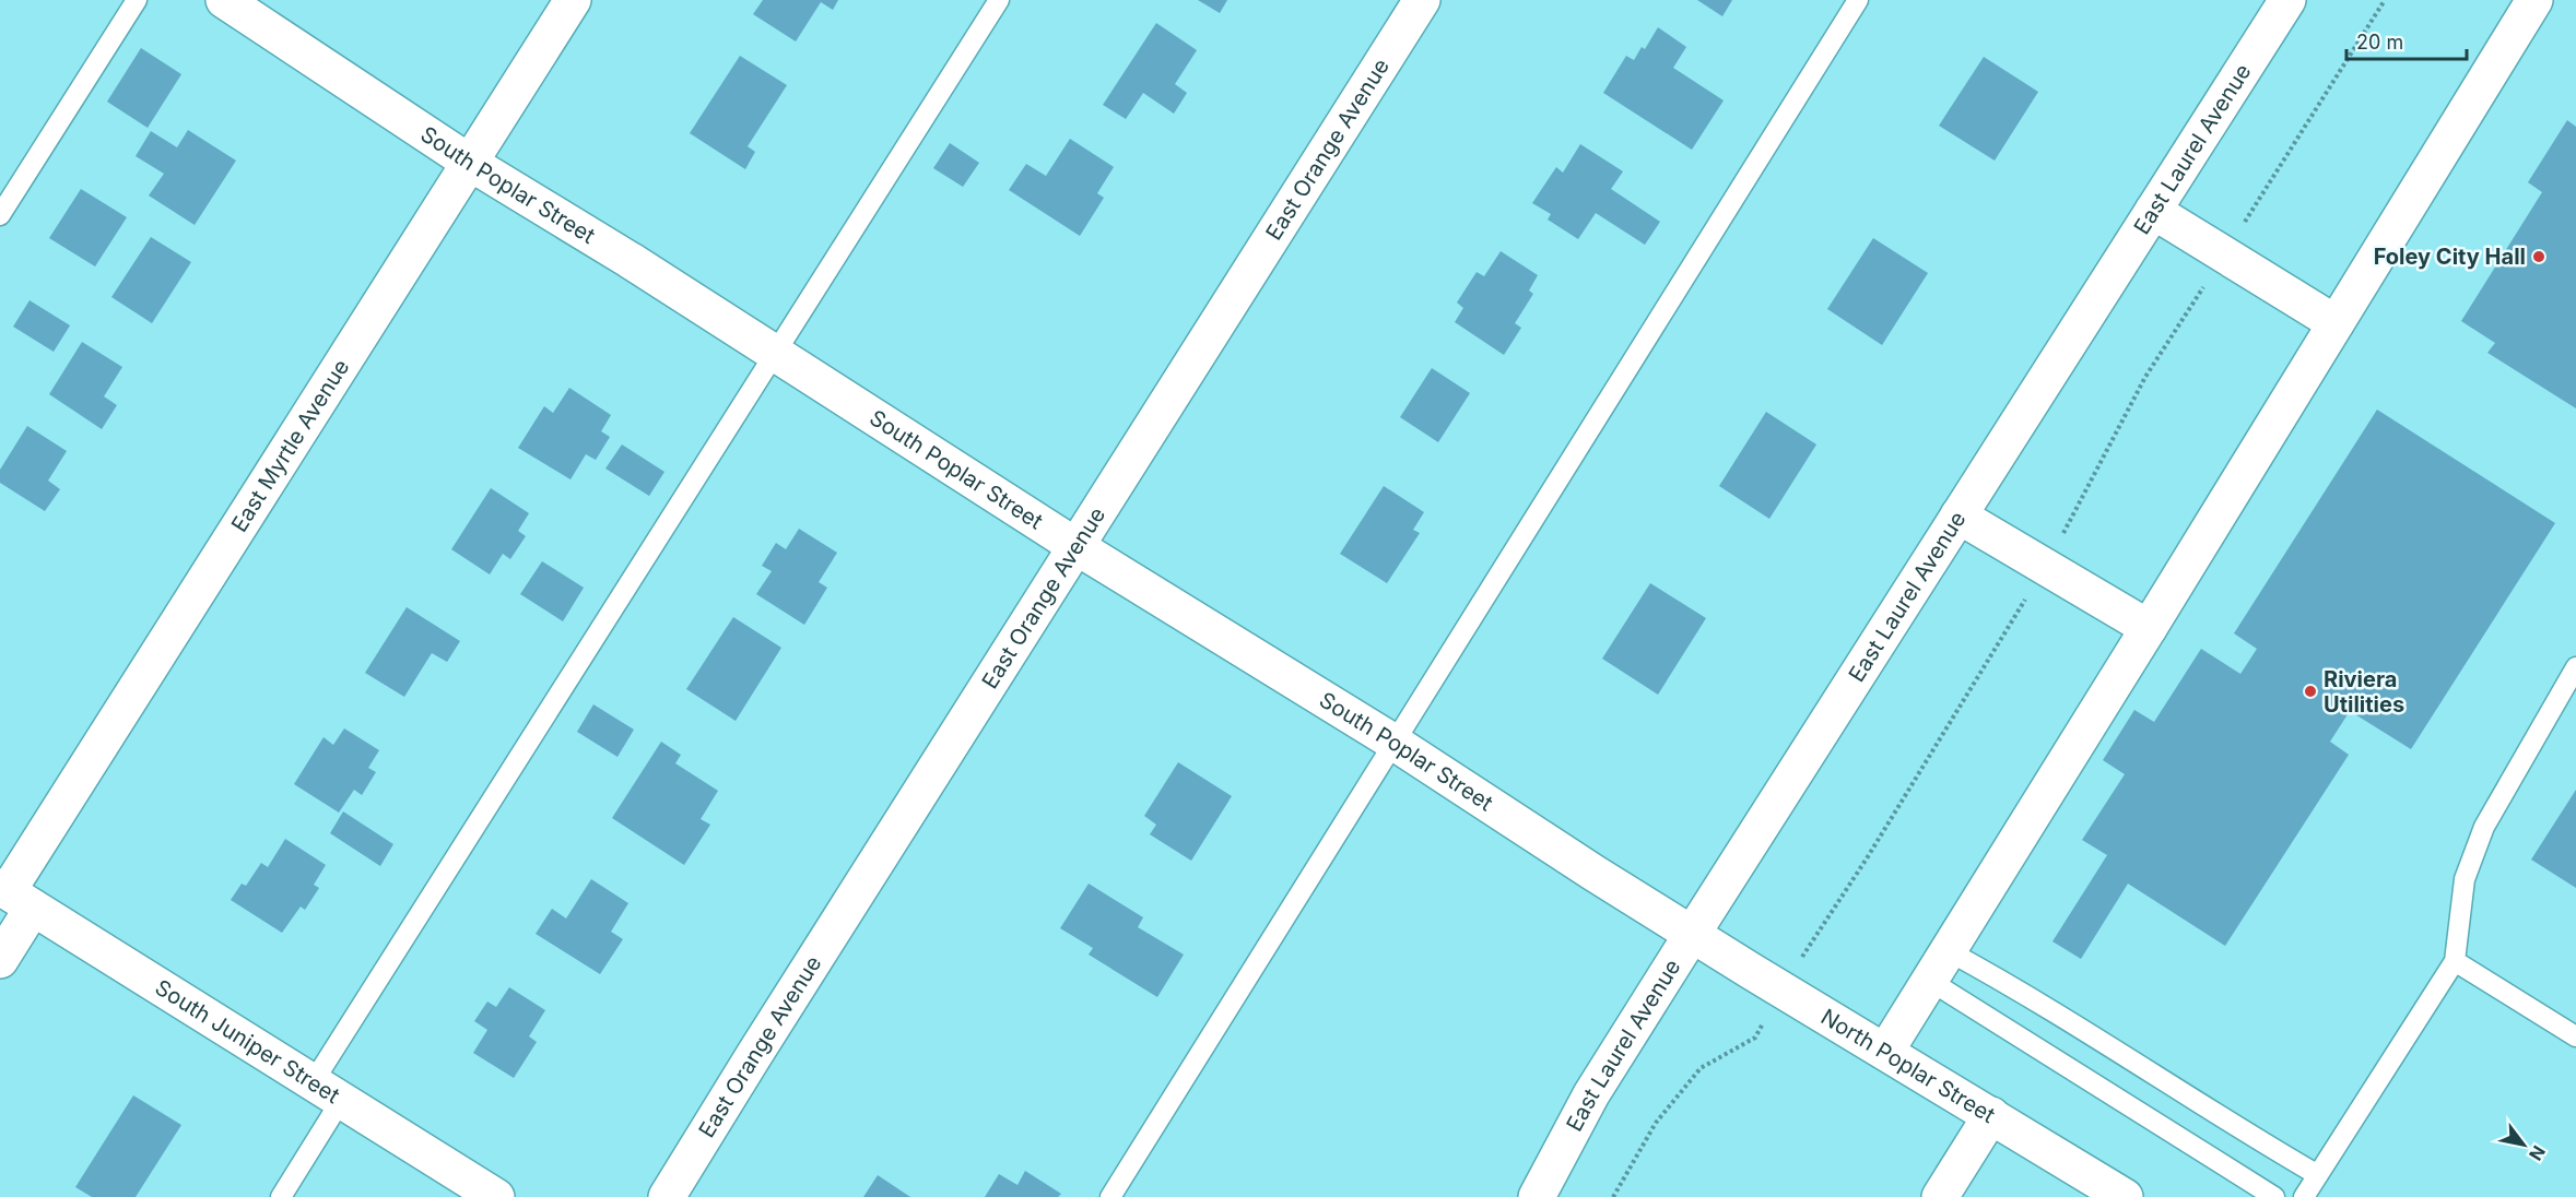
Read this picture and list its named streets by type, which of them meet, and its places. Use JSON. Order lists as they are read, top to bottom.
{
  "streets": {
    "street": [
      "East Laurel Avenue",
      "East Orange Avenue",
      "South Poplar Street",
      "East Myrtle Avenue",
      "South Juniper Street",
      "North Poplar Street"
    ]
  },
  "crossings": [
    ["East Laurel Avenue", "South Poplar Street"],
    ["East Laurel Avenue", "North Poplar Street"],
    ["East Orange Avenue", "South Poplar Street"],
    ["South Poplar Street", "East Myrtle Avenue"],
    ["South Poplar Street", "North Poplar Street"],
    ["East Myrtle Avenue", "South Juniper Street"]
  ],
  "places": ["Foley City Hall", "Riviera Utilities"],
  "scale_bar": "20 m",
  "north": "bottom right"
}
